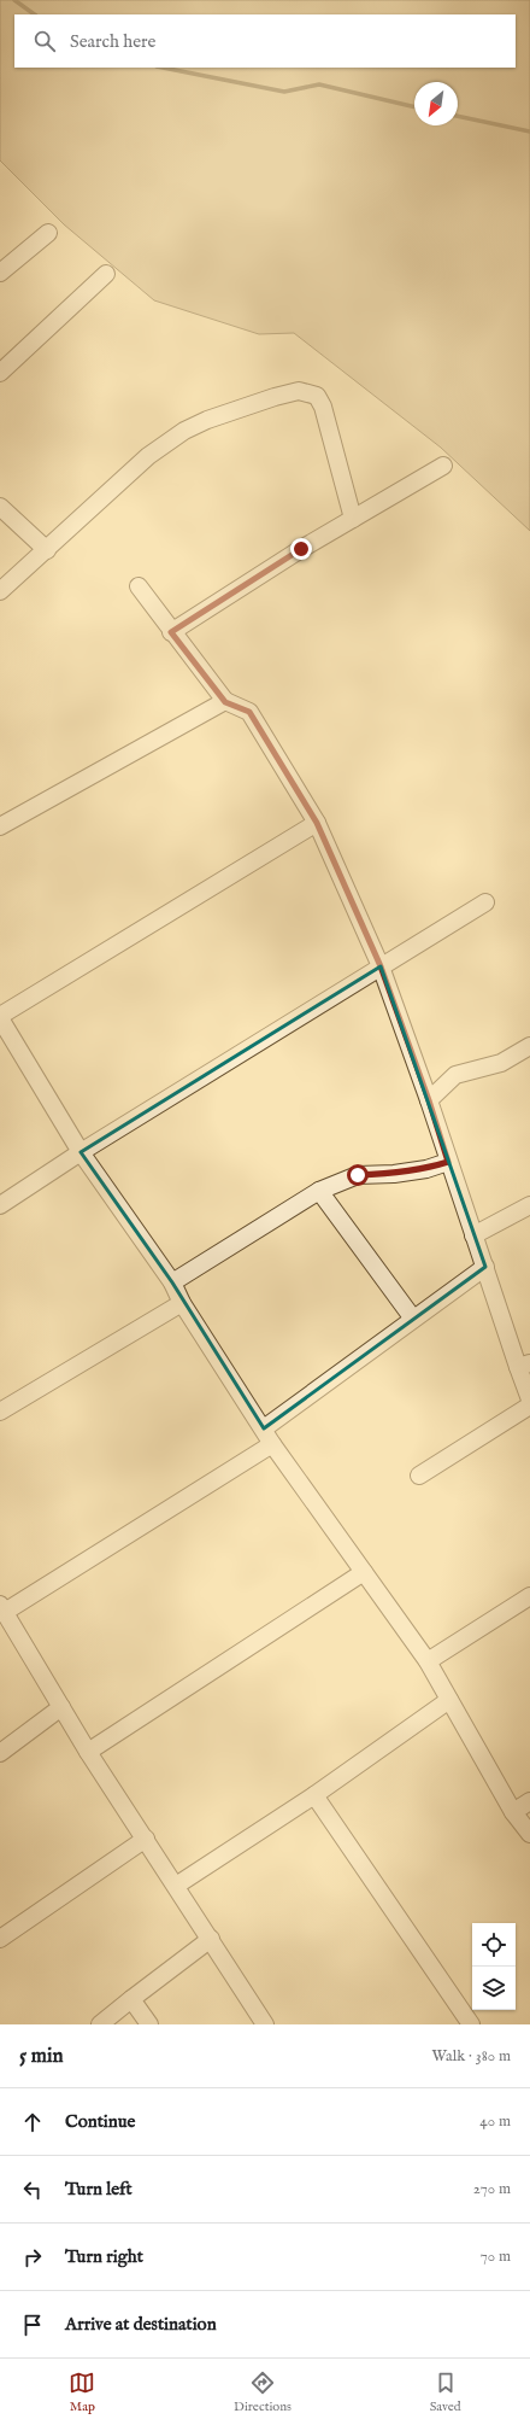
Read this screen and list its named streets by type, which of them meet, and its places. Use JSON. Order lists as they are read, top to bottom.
{
  "north": "bottom left",
  "page": {
    "search": "Search here",
    "heading": ["5 min", "Walk · 380 m"],
    "list": [
      ["Continue", "40 m"],
      ["Turn left", "270 m"],
      ["Turn right", "70 m"],
      "Arrive at destination"
    ],
    "nav": ["Map", "Directions", "Saved"]
  }
}
